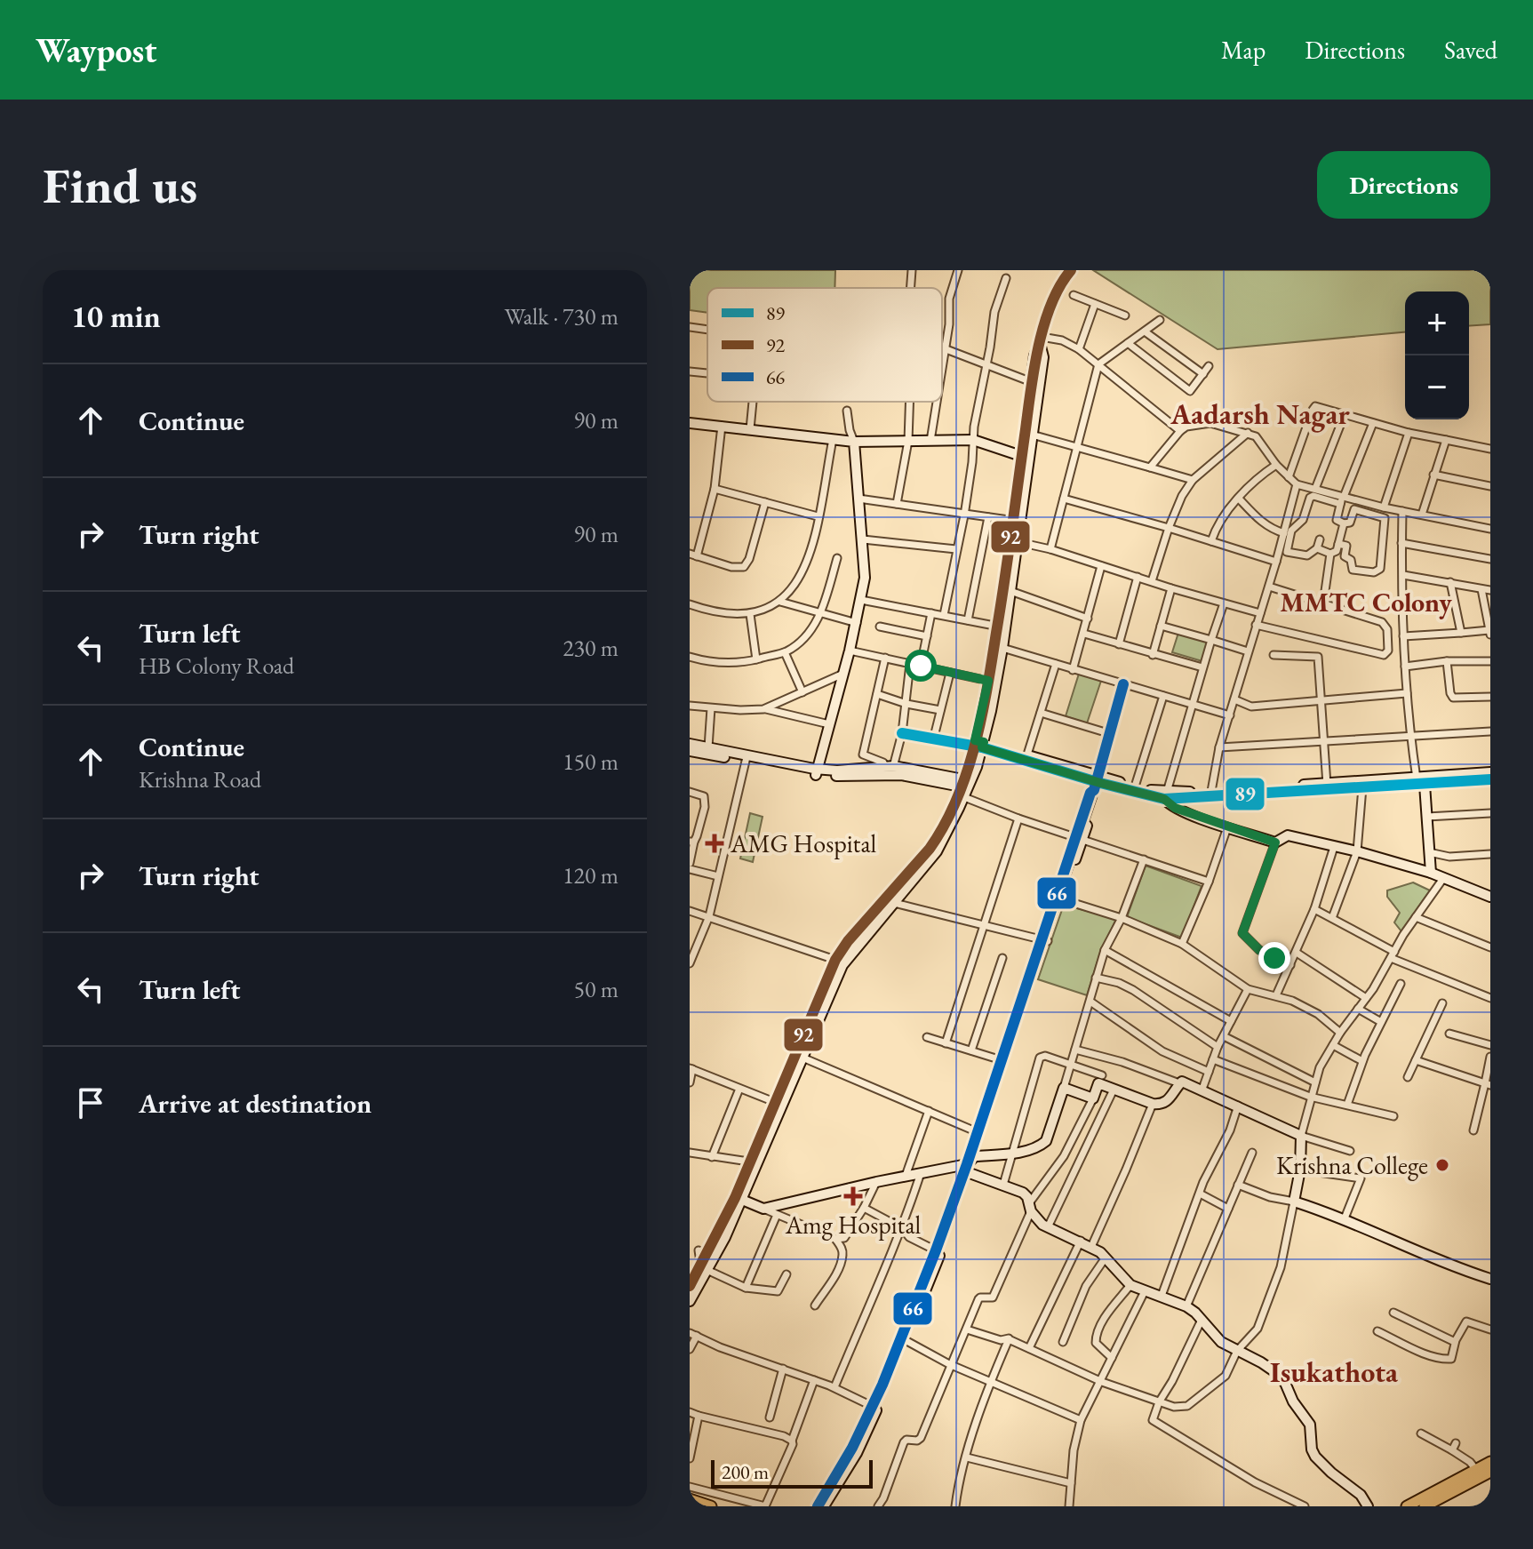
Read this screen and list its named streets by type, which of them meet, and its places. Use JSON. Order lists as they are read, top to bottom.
{
  "districts": ["Aadarsh Nagar", "MMTC Colony", "Isukathota"],
  "places": {
    "health": ["AMG Hospital", "Amg Hospital"],
    "other": ["Krishna College"]
  },
  "lines": ["transit line 92", "transit line 66", "transit line 89"],
  "legend": ["89", "92", "66"],
  "scale_bar": "200 m",
  "page": {
    "header": "Waypost",
    "nav": ["Map", "Directions", "Saved"],
    "buttons": "Directions",
    "title": "Find us",
    "heading": ["10 min", "Walk · 730 m"],
    "map_buttons": ["+", "−"],
    "list": [
      ["Continue", "90 m"],
      ["Turn right", "90 m"],
      ["Turn left", "HB Colony Road", "230 m"],
      ["Continue", "Krishna Road", "150 m"],
      ["Turn right", "120 m"],
      ["Turn left", "50 m"],
      "Arrive at destination"
    ],
    "scale": "200 m"
  }
}
